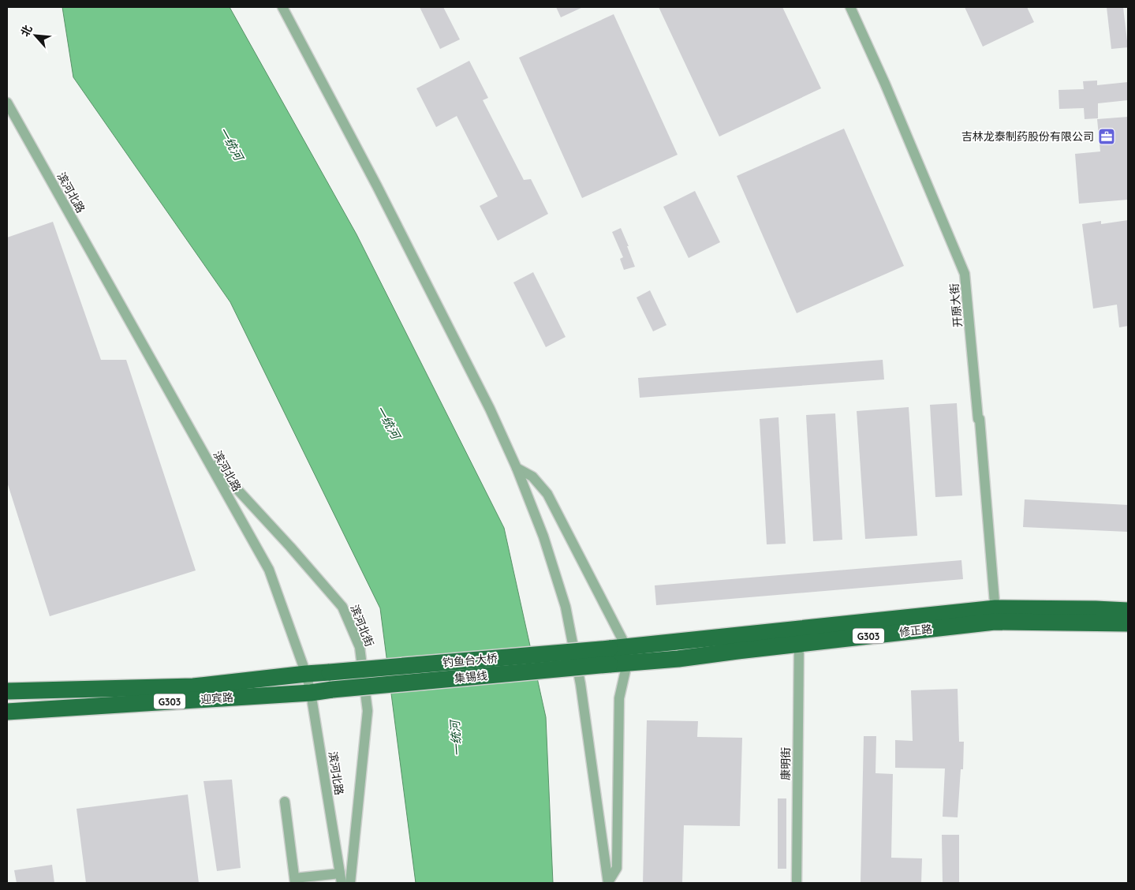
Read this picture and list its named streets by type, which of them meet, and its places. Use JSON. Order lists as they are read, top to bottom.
{
  "streets": {
    "highway": [
      "修正路",
      "G303",
      "钓鱼台大桥",
      "集锡线",
      "迎宾路"
    ],
    "street": [
      "滨河北路",
      "开原大街",
      "滨河北街",
      "康明街"
    ]
  },
  "crossings": [
    ["滨河北路", "滨河北街"],
    ["滨河北路", "迎宾路"],
    ["开原大街", "修正路"],
    ["修正路", "集锡线"],
    ["修正路", "康明街"],
    ["钓鱼台大桥", "集锡线"],
    ["钓鱼台大桥", "迎宾路"],
    ["集锡线", "迎宾路"]
  ],
  "water": ["一统河"],
  "places": {
    "office": ["吉林龙泰制药股份有限公司"]
  },
  "north": "top left"
}
